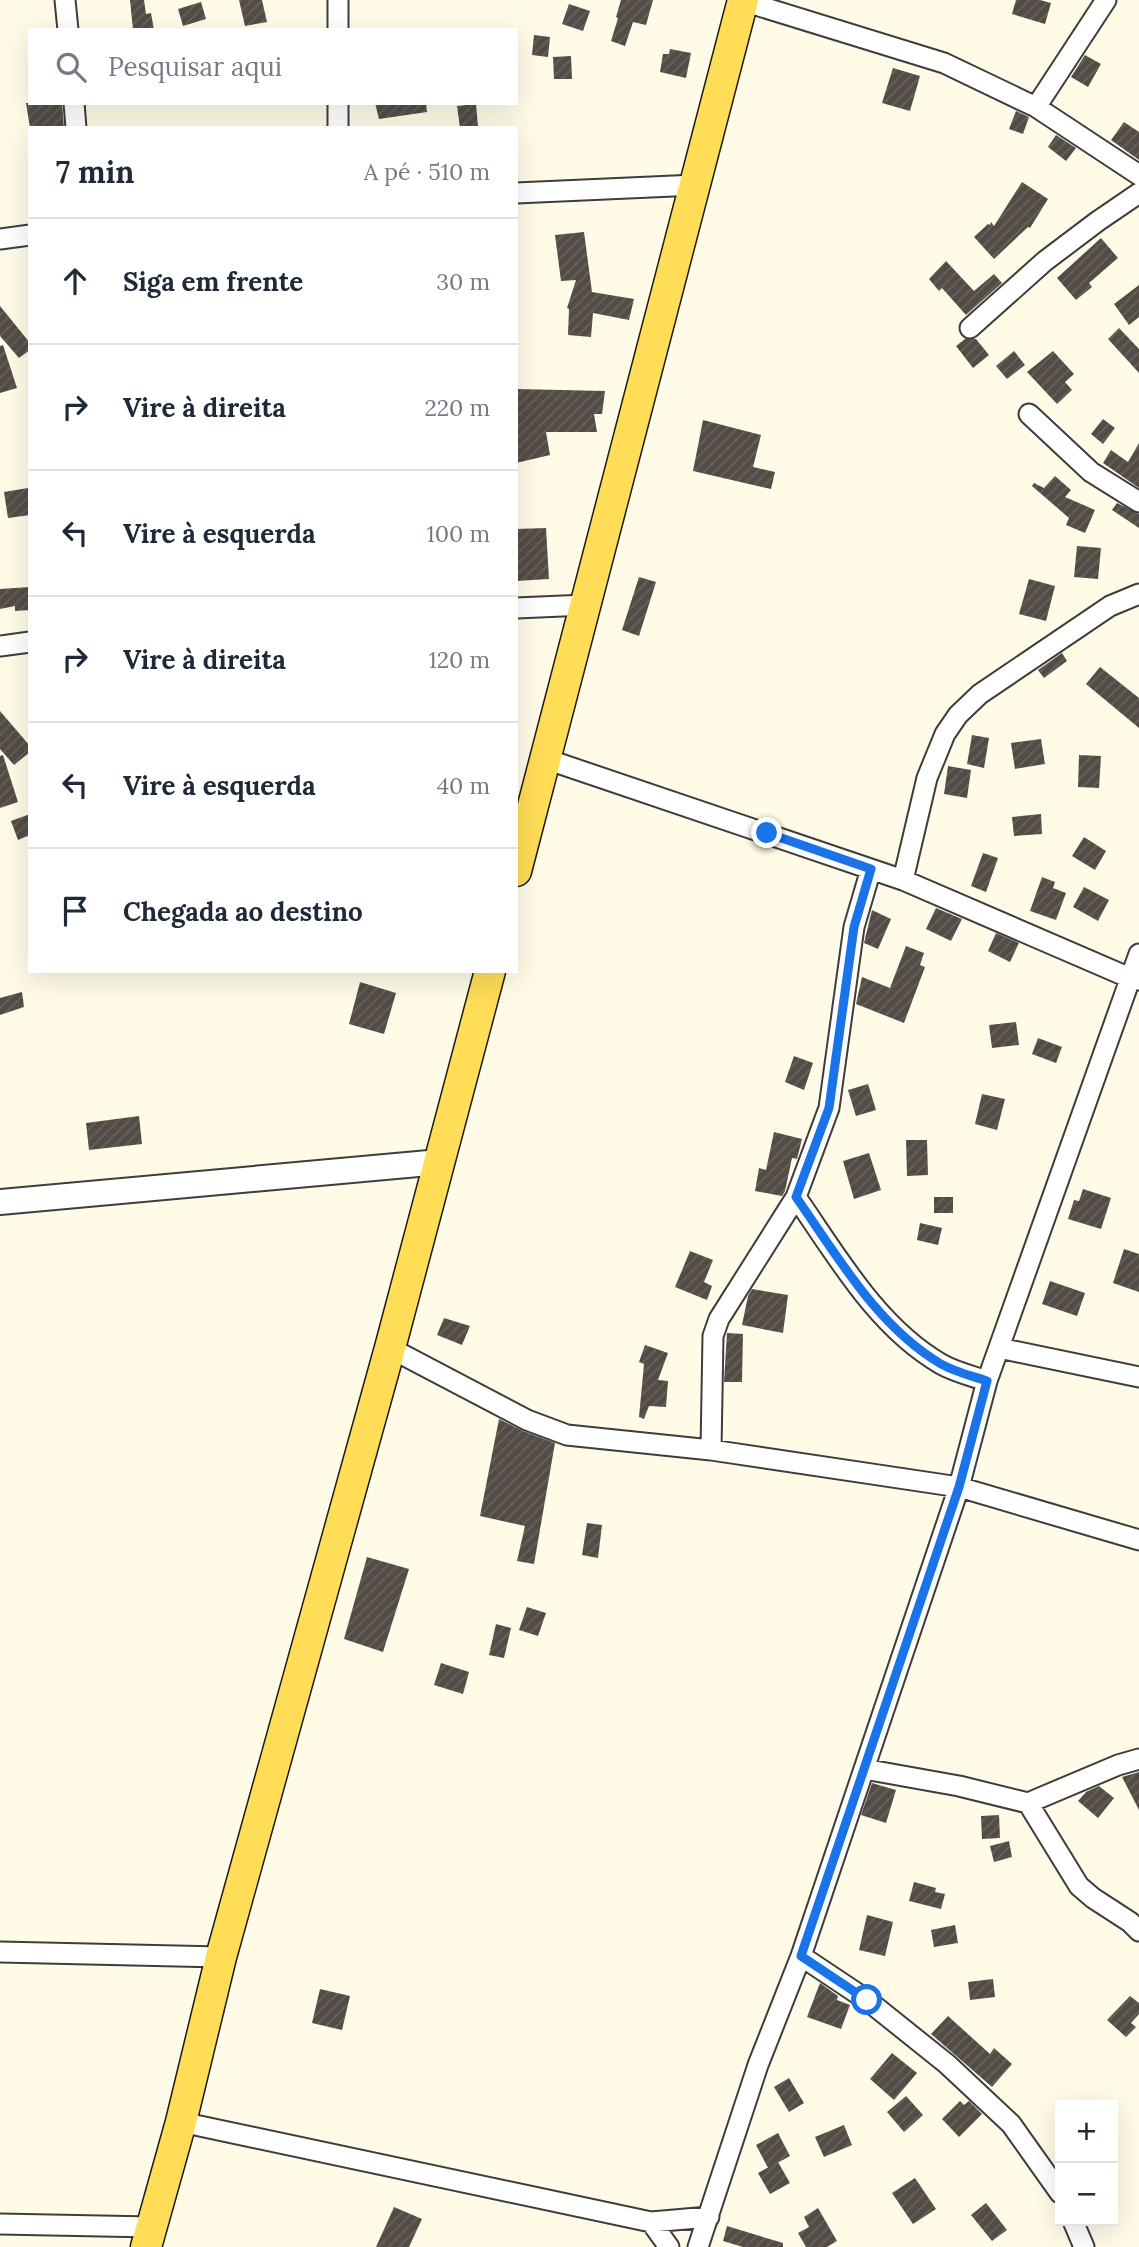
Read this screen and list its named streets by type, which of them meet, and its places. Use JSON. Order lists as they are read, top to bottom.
{
  "page": {
    "search": "Pesquisar aqui",
    "heading": ["7 min", "A pé · 510 m"],
    "list": [
      ["Siga em frente", "30 m"],
      ["Vire à direita", "220 m"],
      ["Vire à esquerda", "100 m"],
      ["Vire à direita", "120 m"],
      ["Vire à esquerda", "40 m"],
      "Chegada ao destino"
    ],
    "map_buttons": ["+", "−"]
  }
}
